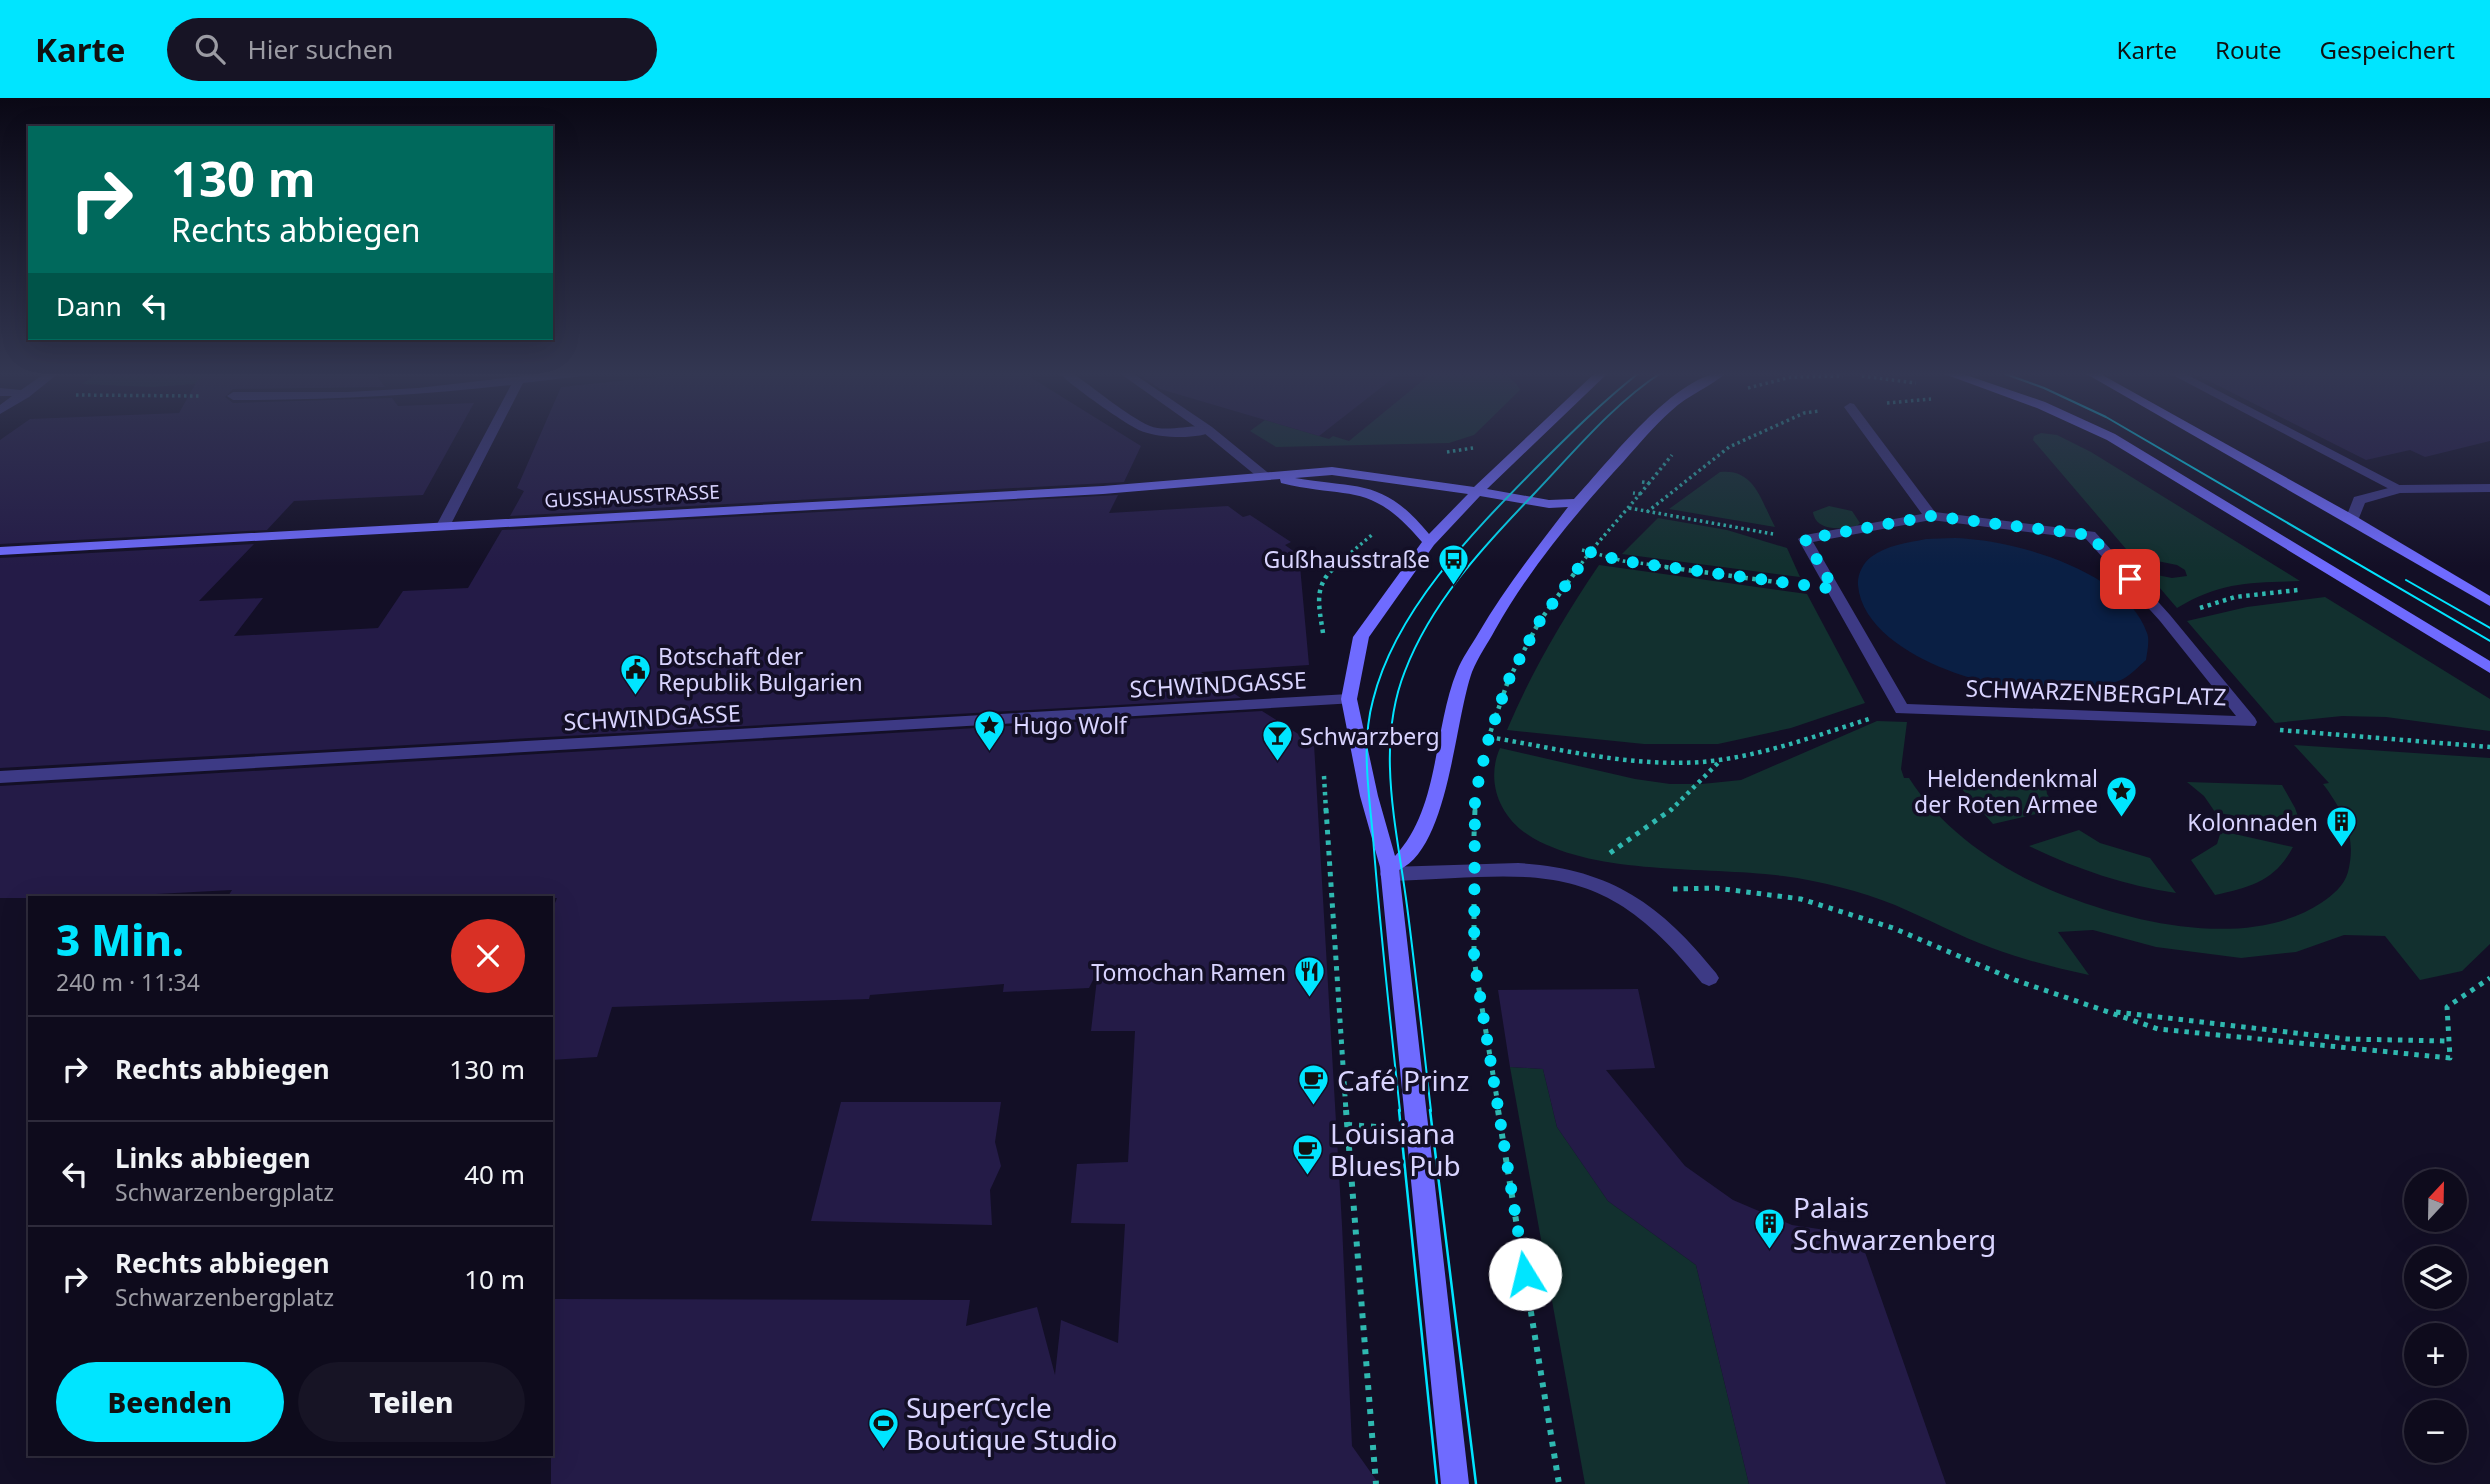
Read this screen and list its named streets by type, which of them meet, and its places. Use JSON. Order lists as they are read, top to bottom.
{
  "streets": {
    "street": ["GUSSHAUSSTRASSE", "SCHWINDGASSE", "SCHWARZENBERGPLATZ"]
  },
  "places": {
    "bus stop": ["Gußhausstraße"],
    "public building": ["Botschaft der Republik Bulgarien"],
    "place": ["Hugo Wolf", "Heldendenkmal der Roten Armee"],
    "bar": ["Schwarzberg"],
    "building": ["Kolonnaden", "Palais Schwarzenberg"],
    "restaurant": ["Tomochan Ramen"],
    "cafe": ["Café Prinz", "Louisiana Blues Pub"],
    "sports": ["SuperCycle Boutique Studio"]
  },
  "north": "top",
  "page": {
    "header": "Karte",
    "search": "Hier suchen",
    "nav": ["Karte", "Route", "Gespeichert"],
    "turn": ["130 m", "Rechts abbiegen"],
    "then": "Dann",
    "heading": ["3 Min.", "240 m · 11:34"],
    "list": [
      {
        "name": "Rechts abbiegen",
        "value": "130 m"
      },
      {
        "name": "Links abbiegen",
        "note": "Schwarzenbergplatz",
        "value": "40 m"
      },
      {
        "name": "Rechts abbiegen",
        "note": "Schwarzenbergplatz",
        "value": "10 m"
      }
    ],
    "map_buttons": ["+", "−"],
    "buttons": ["Beenden", "Teilen"]
  }
}
